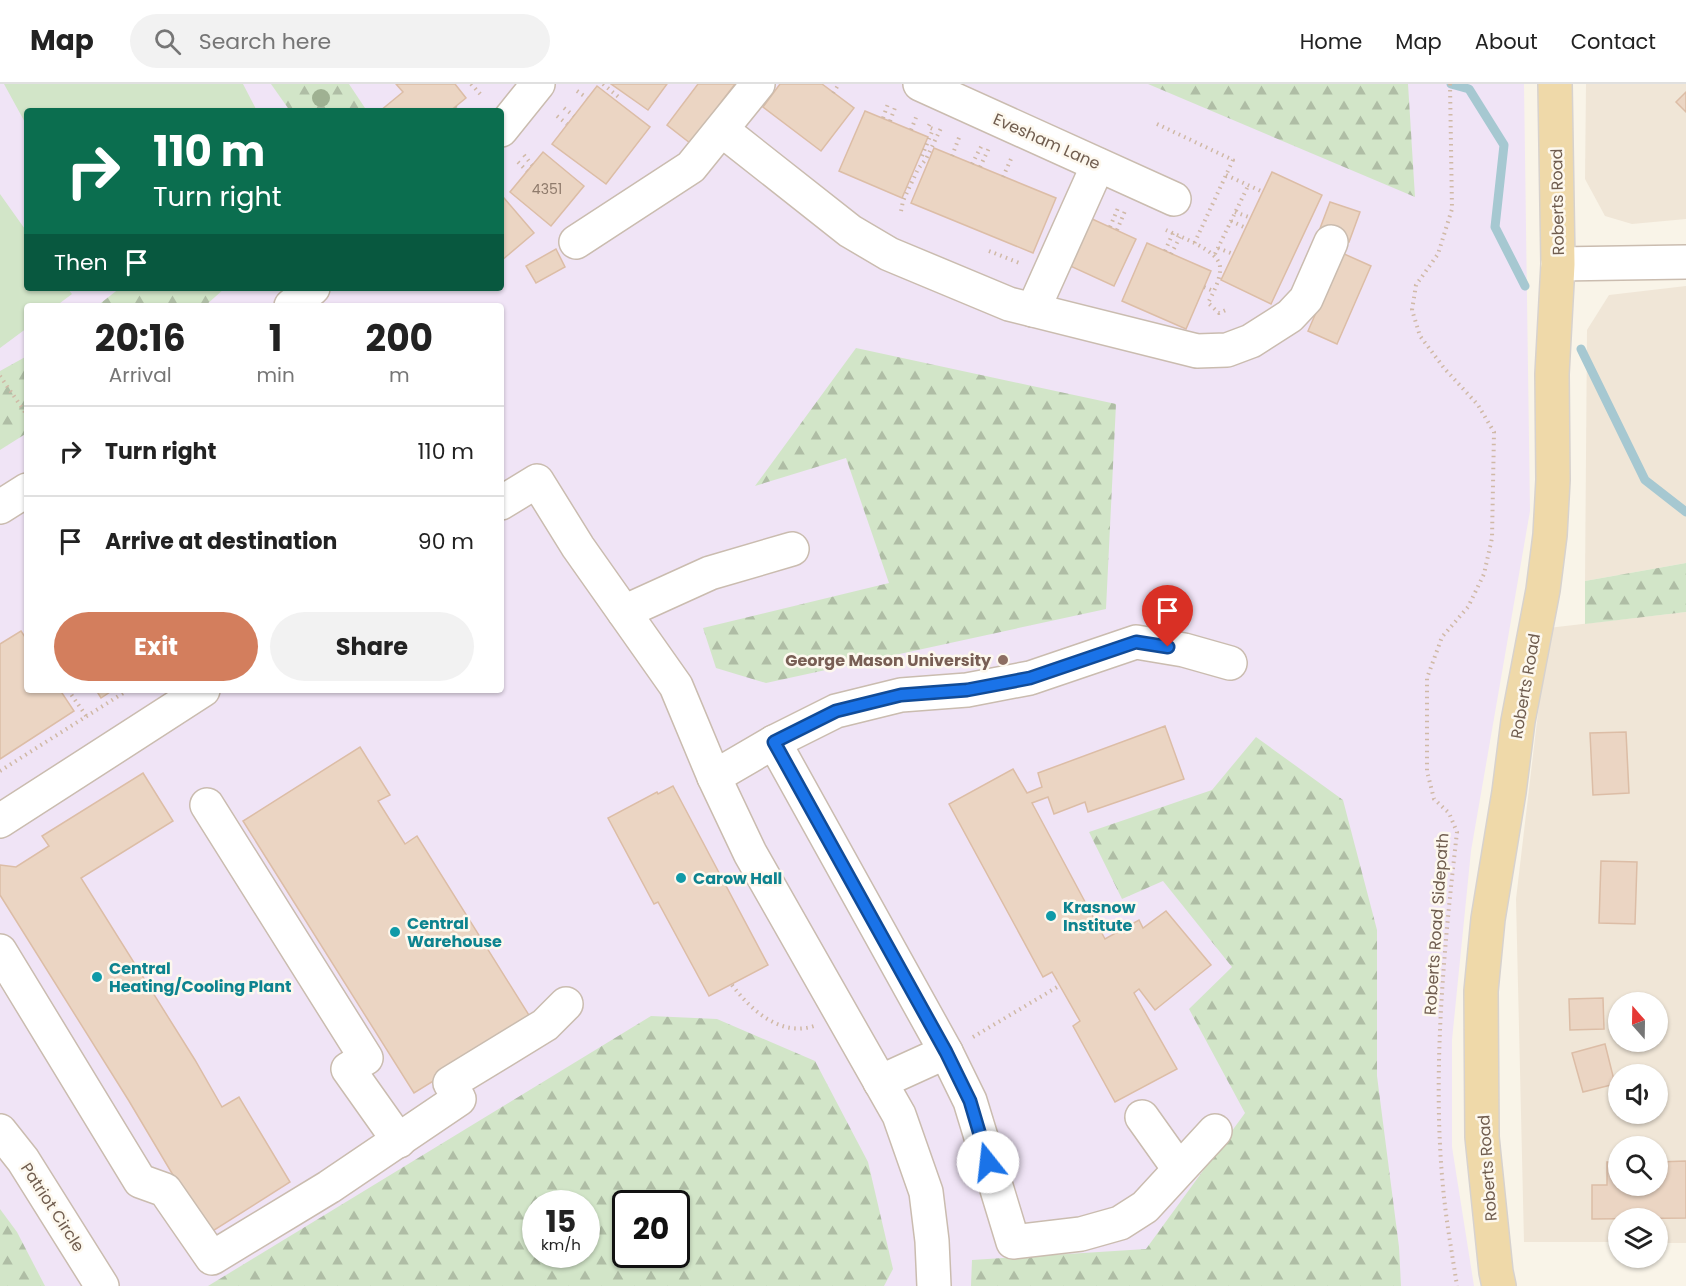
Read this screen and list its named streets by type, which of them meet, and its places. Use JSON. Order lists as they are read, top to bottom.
{
  "streets": {
    "main road": ["Roberts Road"],
    "street": ["Evesham Lane", "Patriot Circle"],
    "path": ["Roberts Road Sidepath"]
  },
  "places": [
    "George Mason University",
    "Carow Hall",
    "Krasnow Institute",
    "Central Warehouse",
    "Central Heating/Cooling Plant"
  ],
  "house_numbers": ["4351"],
  "north": "top",
  "page": {
    "header": "Map",
    "search": "Search here",
    "nav": [
      "Home",
      "Map",
      "About",
      "Contact"
    ],
    "turn": ["110 m", "Turn right"],
    "then": "Then",
    "eta": [
      "20:16",
      "Arrival",
      "1",
      "min",
      "200",
      "m"
    ],
    "list": [
      {
        "name": "Turn right",
        "value": "110 m"
      },
      {
        "name": "Arrive at destination",
        "value": "90 m"
      }
    ],
    "buttons": ["Exit", "Share"],
    "speed": "15 km/h",
    "limit": "20"
  }
}
